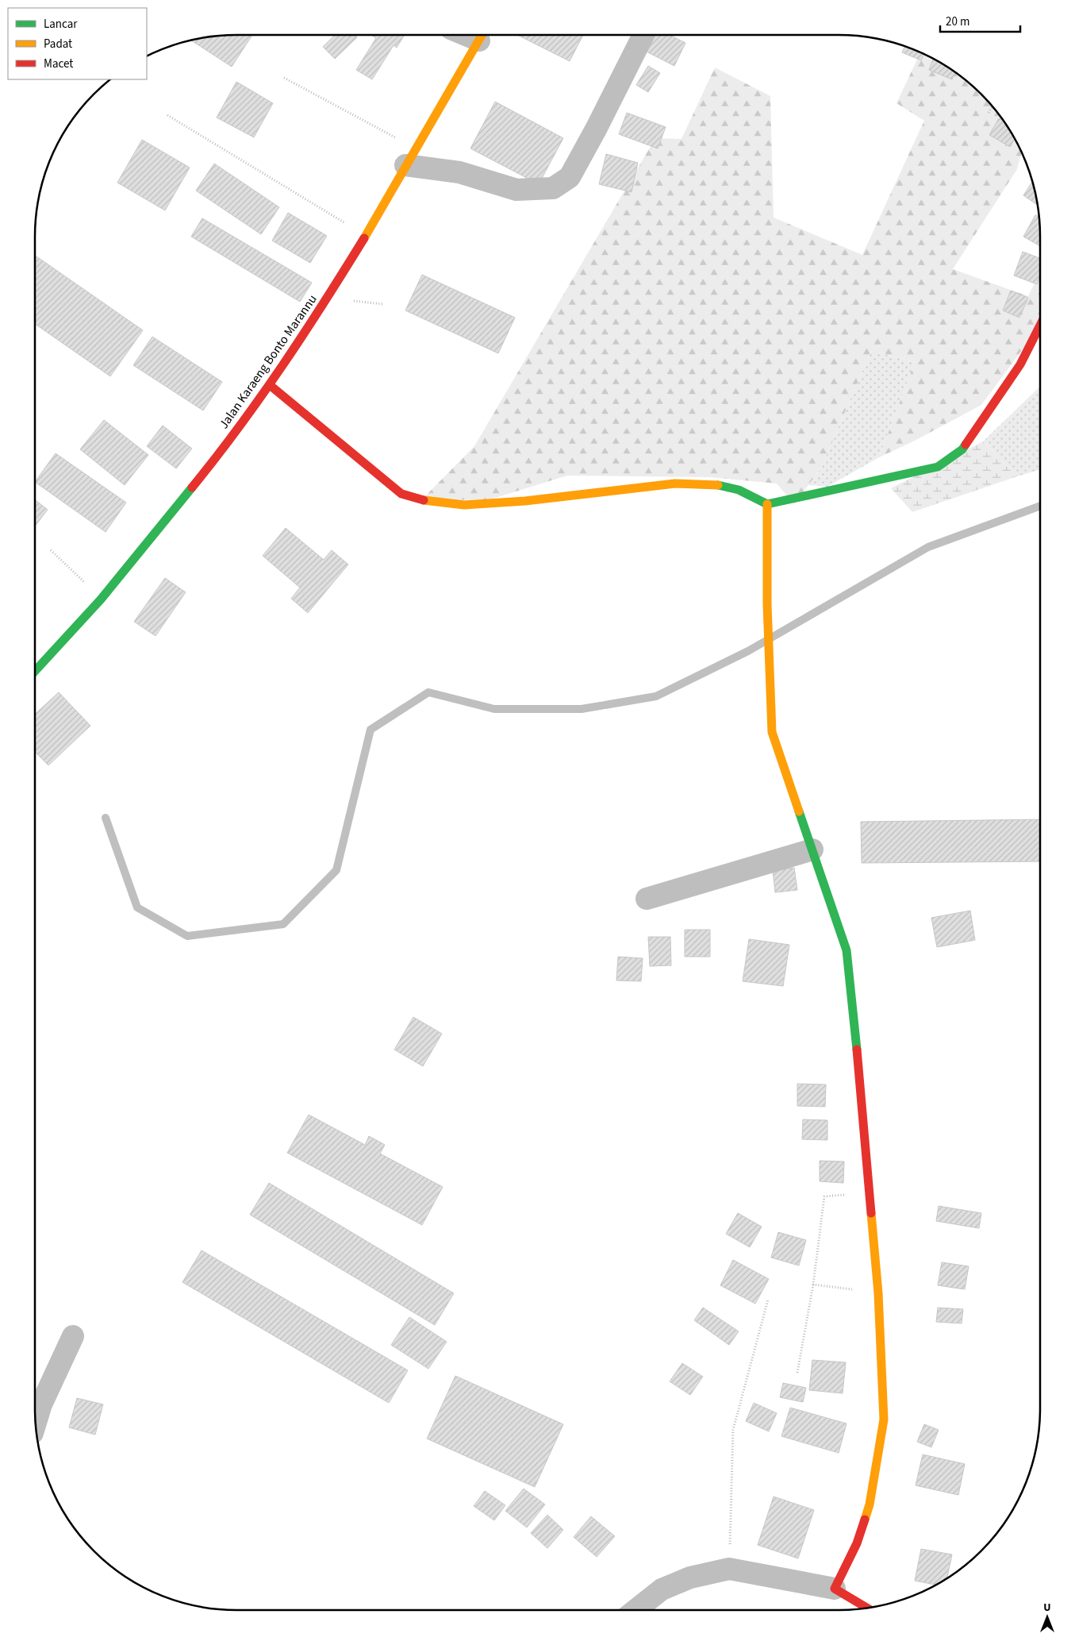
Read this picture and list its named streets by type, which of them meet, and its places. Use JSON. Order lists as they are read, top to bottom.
{
  "streets": {
    "street": ["Jalan Karaeng Bonto Marannu"]
  },
  "legend": ["Lancar", "Padat", "Macet"],
  "scale_bar": "20 m",
  "north": "top"
}
